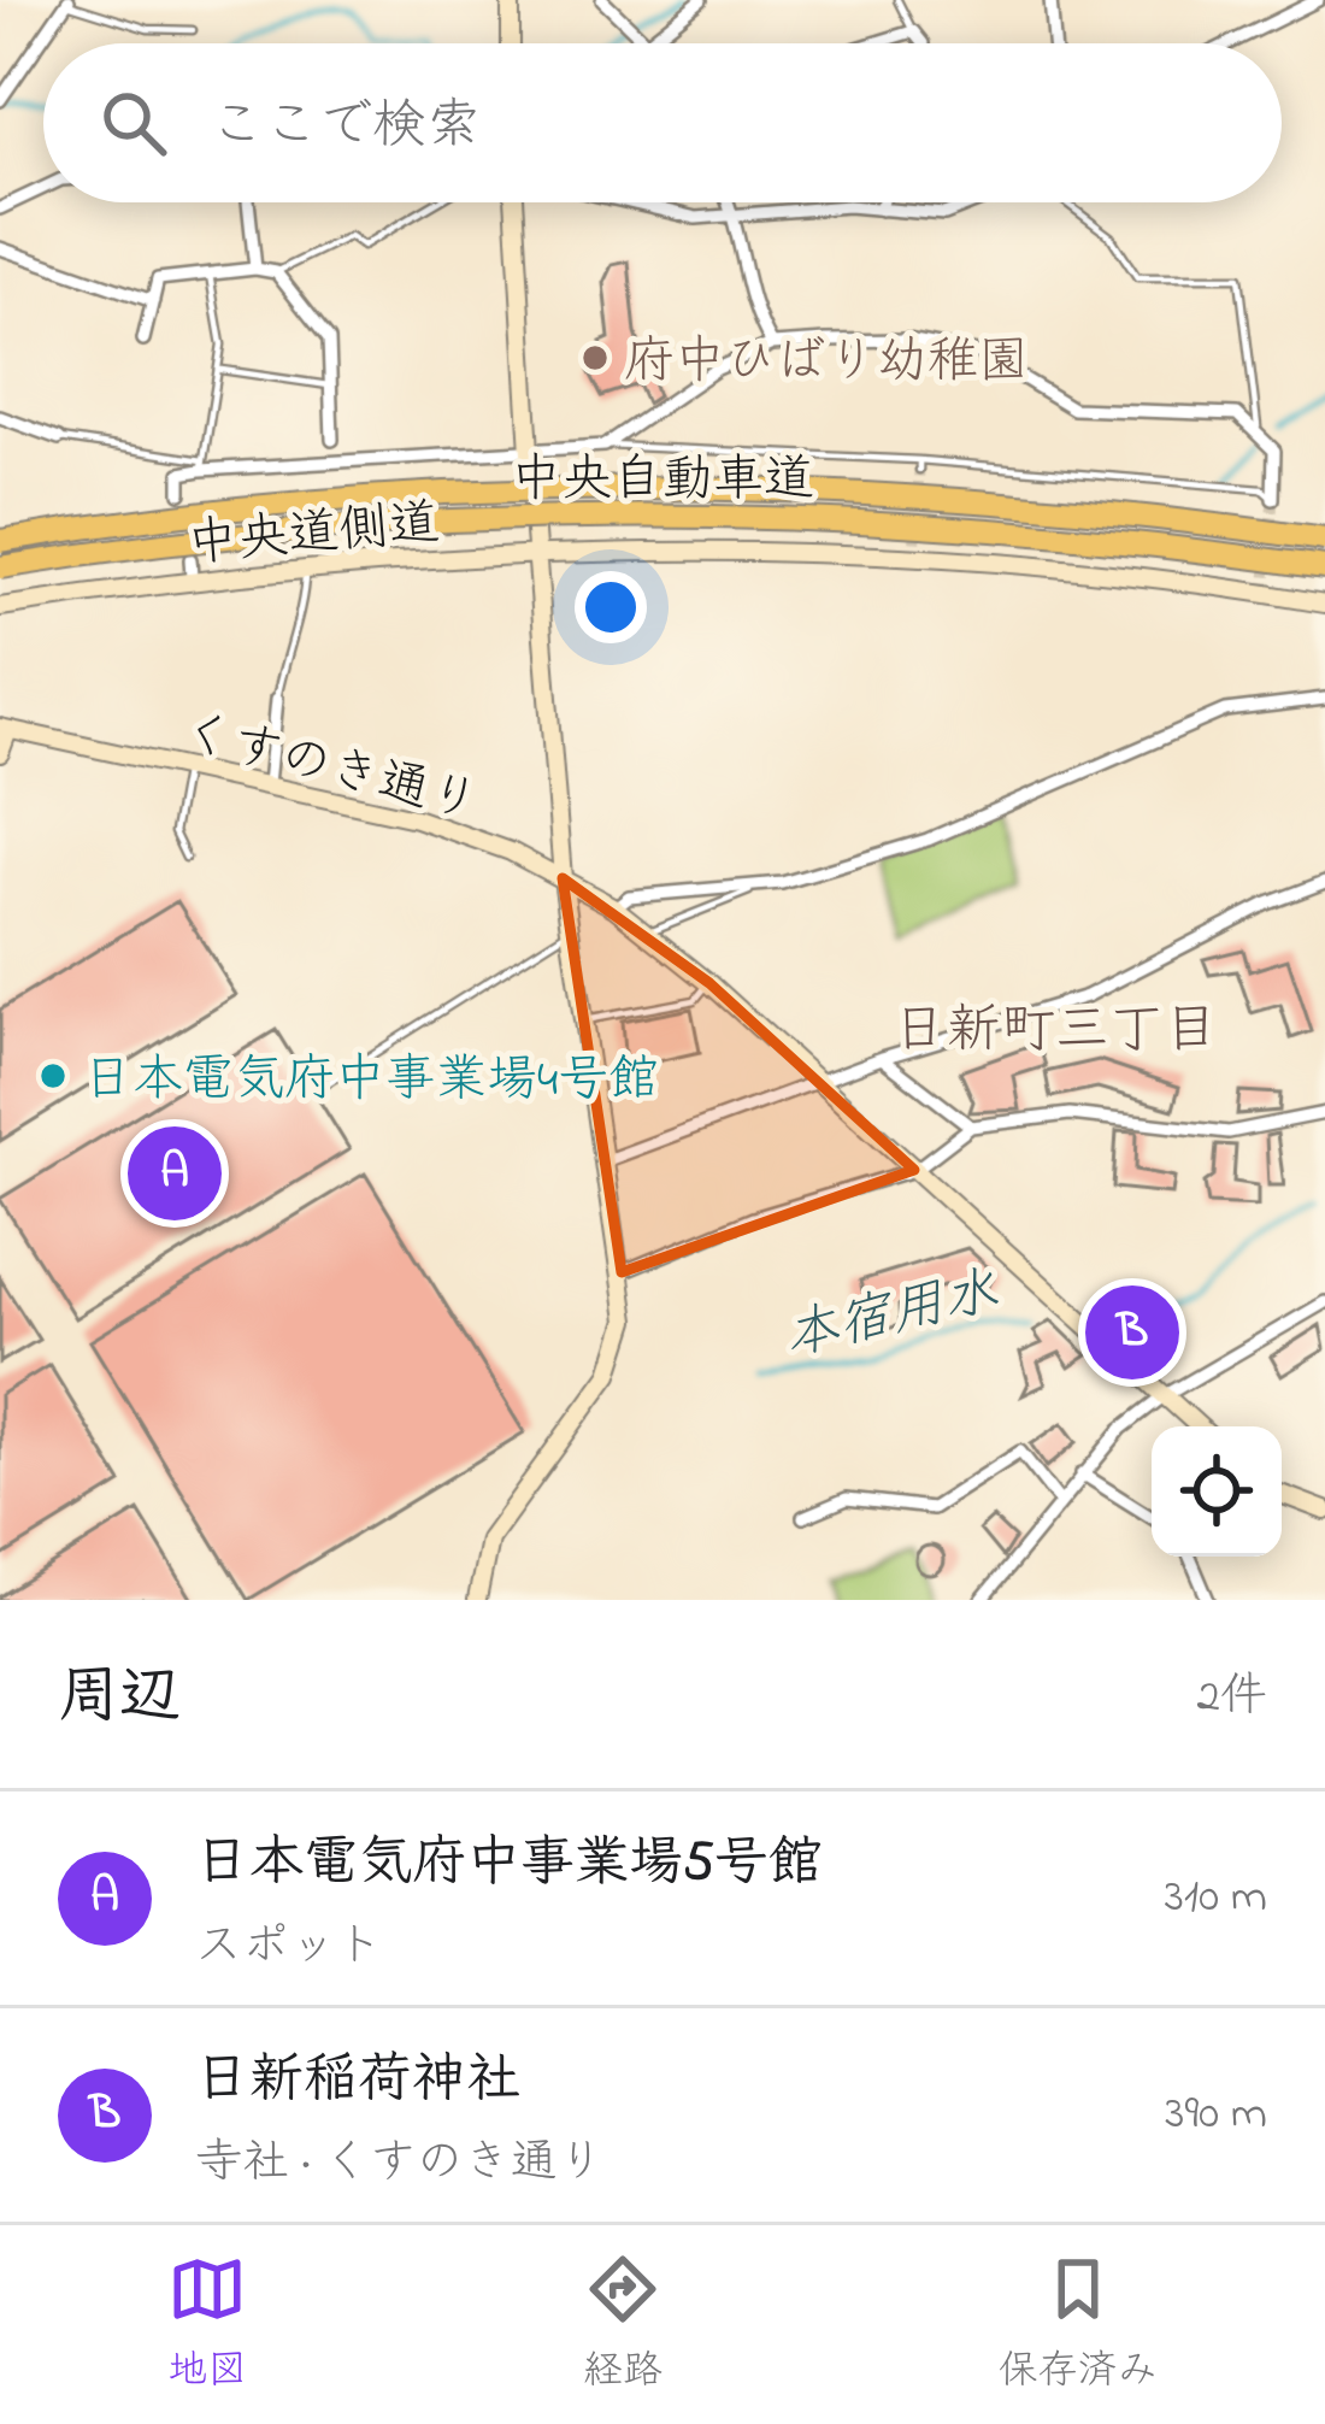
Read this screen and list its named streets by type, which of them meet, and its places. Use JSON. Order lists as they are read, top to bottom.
{
  "streets": {
    "highway": ["中央自動車道"],
    "street": ["中央道側道", "くすのき通り"]
  },
  "districts": ["日新町三丁目"],
  "water": ["本宿用水"],
  "places": ["府中ひばり幼稚園", "日本電気府中事業場4号館"],
  "page": {
    "search": "ここで検索",
    "pins": ["A", "B"],
    "heading": ["周辺", "2件"],
    "list": [
      {
        "mark": "A",
        "name": "日本電気府中事業場5号館",
        "note": "スポット",
        "value": "310 m"
      },
      {
        "mark": "B",
        "name": "日新稲荷神社",
        "note": "寺社 · くすのき通り",
        "value": "390 m"
      }
    ],
    "nav": ["地図", "経路", "保存済み"]
  }
}
